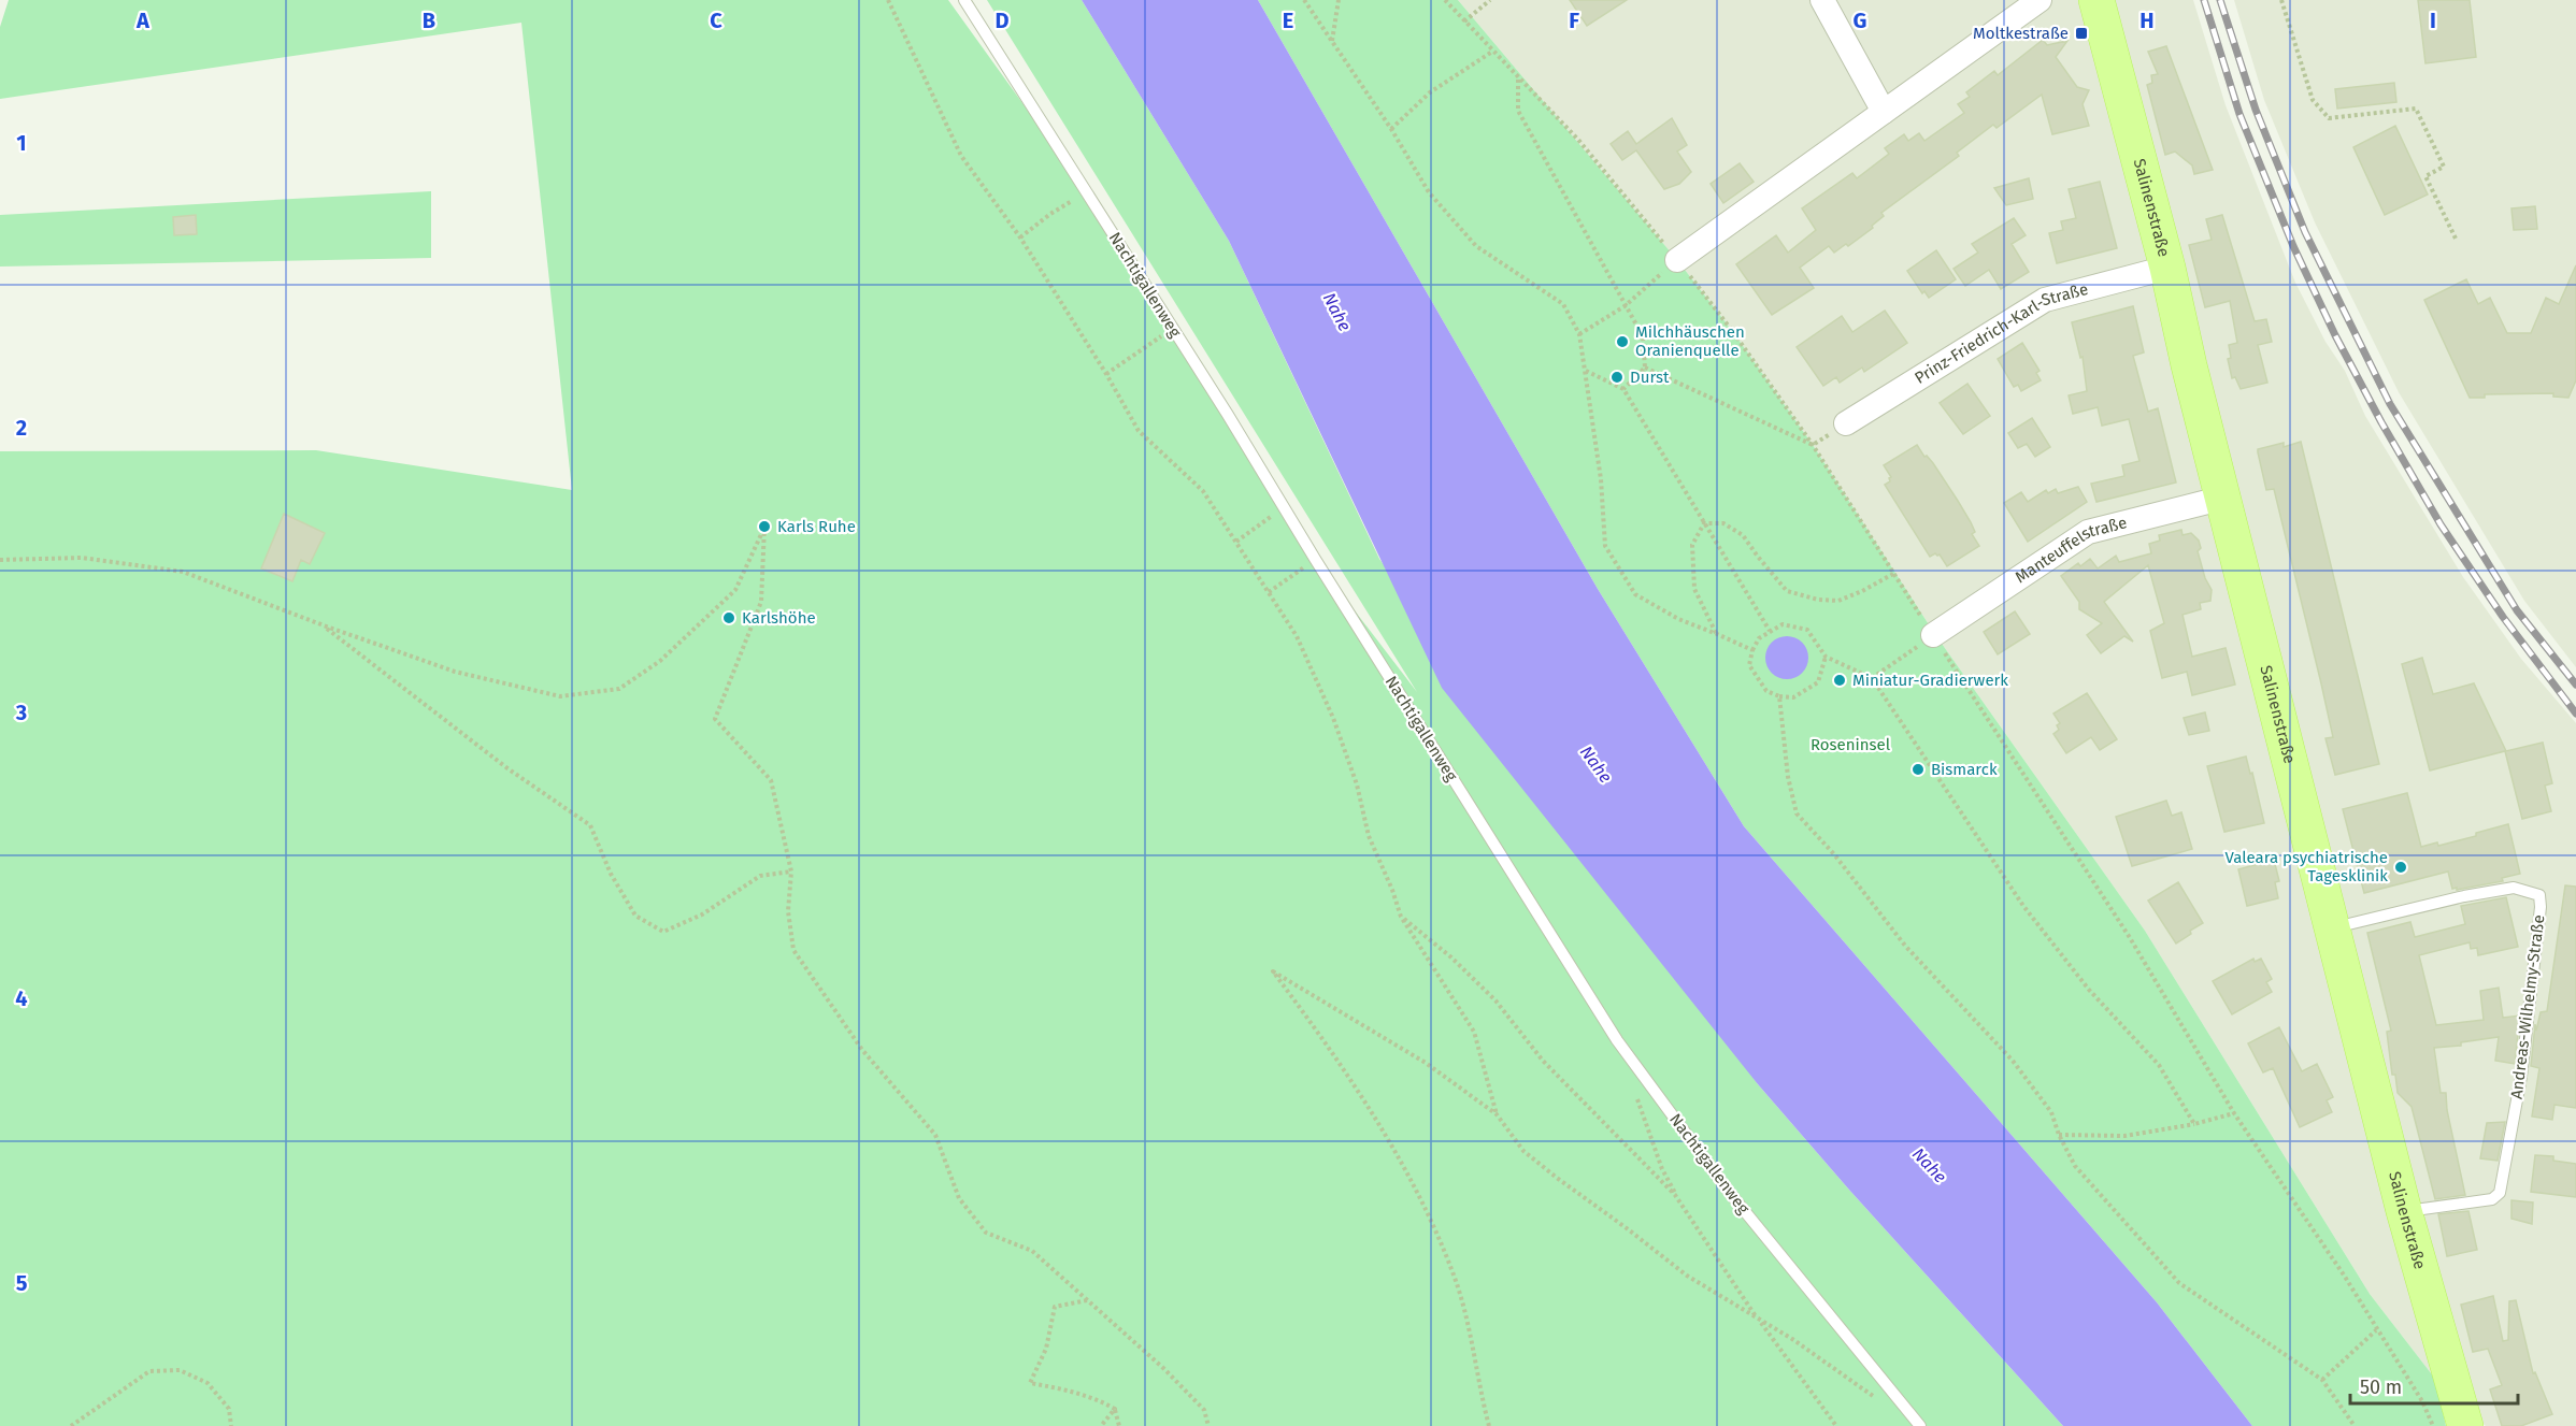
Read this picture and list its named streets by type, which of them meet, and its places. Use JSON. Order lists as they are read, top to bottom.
{
  "streets": {
    "main road": ["Salinenstraße"],
    "street": ["Prinz-Friedrich-Karl-Straße", "Manteuffelstraße"],
    "lane": ["Nachtigallenweg", "Andreas-Wilhelmy-Straße"]
  },
  "crossings": [
    ["Salinenstraße", "Prinz-Friedrich-Karl-Straße"],
    ["Salinenstraße", "Manteuffelstraße"],
    ["Salinenstraße", "Andreas-Wilhelmy-Straße"]
  ],
  "water": ["Nahe"],
  "parks": ["Roseninsel"],
  "places": {
    "transit": ["Moltkestraße"],
    "other": [
      "Milchhäuschen Oranienquelle",
      "Durst",
      "Karls Ruhe",
      "Karlshöhe",
      "Miniatur-Gradierwerk",
      "Bismarck",
      "Valeara psychiatrische Tagesklinik"
    ]
  },
  "scale_bar": "50 m",
  "grid": {
    "columns": [
      "A",
      "B",
      "C",
      "D",
      "E",
      "F",
      "G",
      "H",
      "I"
    ],
    "rows": [
      "1",
      "2",
      "3",
      "4",
      "5"
    ]
  }
}
